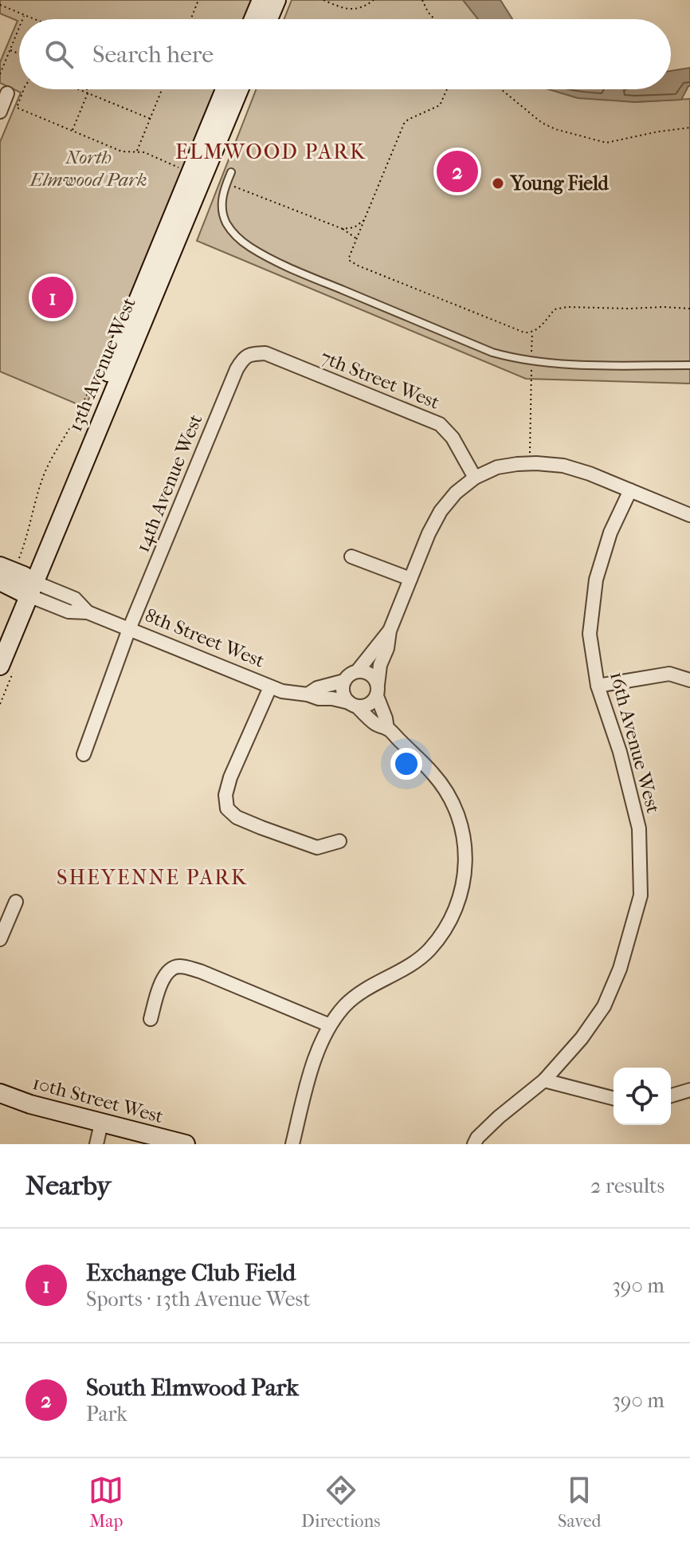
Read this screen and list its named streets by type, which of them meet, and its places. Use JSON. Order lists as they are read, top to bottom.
{
  "streets": {
    "street": [
      "13th Avenue West",
      "7th Street West",
      "14th Avenue West",
      "8th Street West",
      "16th Avenue West",
      "10th Street West"
    ]
  },
  "crossings": [
    ["13th Avenue West", "8th Street West"],
    ["7th Street West", "14th Avenue West"],
    ["14th Avenue West", "8th Street West"]
  ],
  "districts": ["ELMWOOD PARK", "SHEYENNE PARK"],
  "parks": ["North Elmwood Park"],
  "places": ["Young Field"],
  "page": {
    "search": "Search here",
    "pins": ["2", "1"],
    "heading": ["Nearby", "2 results"],
    "list": [
      {
        "mark": "1",
        "name": "Exchange Club Field",
        "note": "Sports · 13th Avenue West",
        "value": "390 m"
      },
      {
        "mark": "2",
        "name": "South Elmwood Park",
        "note": "Park",
        "value": "390 m"
      }
    ],
    "nav": ["Map", "Directions", "Saved"]
  }
}
